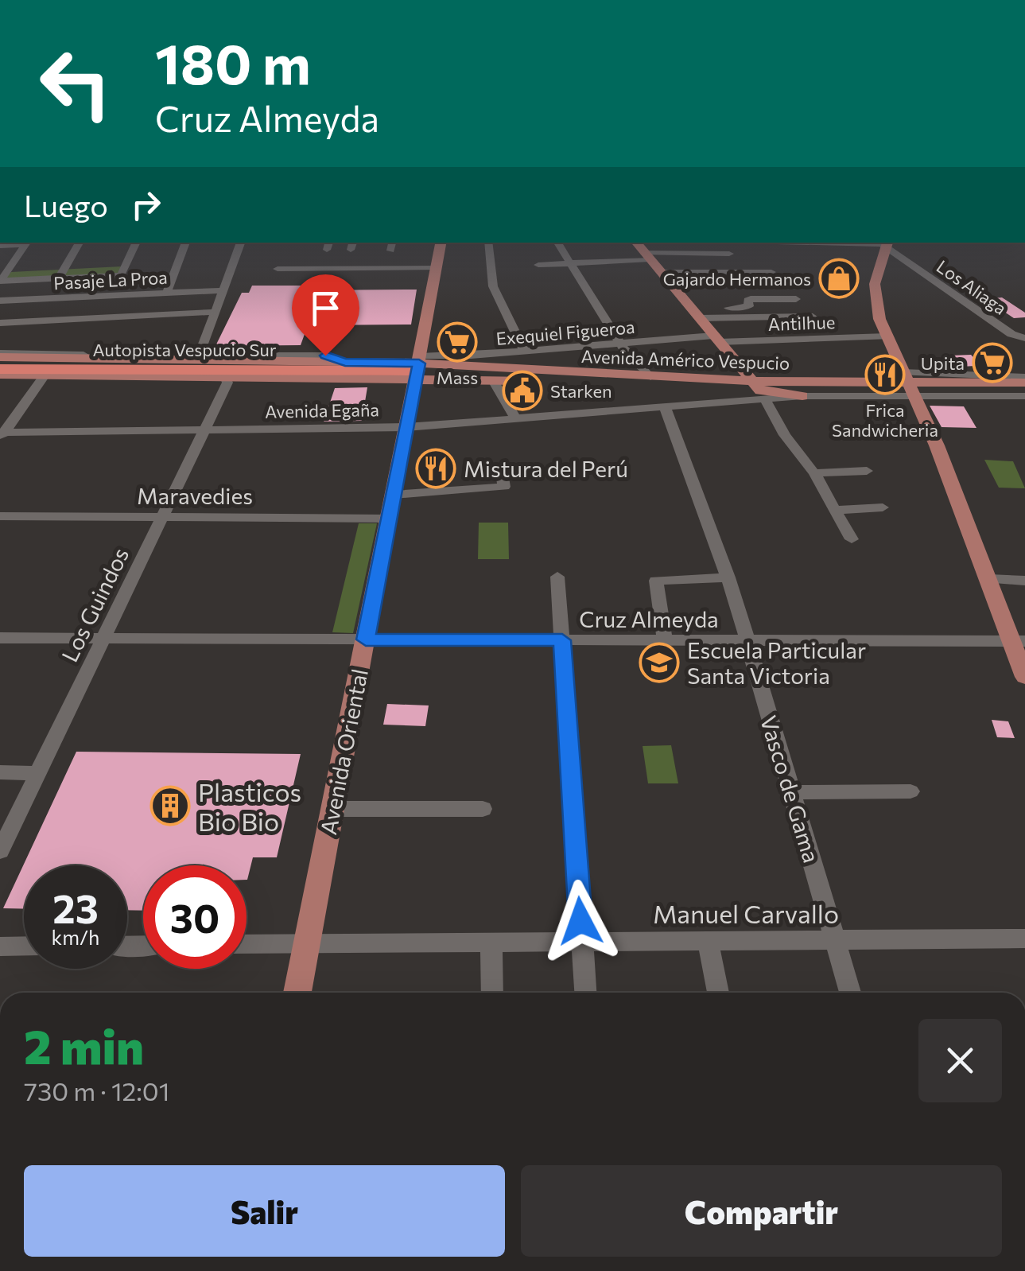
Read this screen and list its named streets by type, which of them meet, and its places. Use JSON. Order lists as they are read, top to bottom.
{
  "streets": {
    "highway": ["Autopista Vespucio Sur"],
    "main road": ["Avenida Américo Vespucio", "Avenida Oriental"],
    "street": [
      "Pasaje La Proa",
      "Los Aliaga",
      "Antilhue",
      "Exequiel Figueroa",
      "Avenida Egaña",
      "Maravedies",
      "Los Guindos",
      "Cruz Almeyda",
      "Vasco de Gama",
      "Manuel Carvallo"
    ]
  },
  "crossings": [
    ["Antilhue", "Exequiel Figueroa"],
    ["Exequiel Figueroa", "Autopista Vespucio Sur"],
    ["Exequiel Figueroa", "Avenida Américo Vespucio"],
    ["Exequiel Figueroa", "Avenida Oriental"],
    ["Autopista Vespucio Sur", "Avenida Américo Vespucio"],
    ["Autopista Vespucio Sur", "Avenida Oriental"],
    ["Avenida Américo Vespucio", "Avenida Egaña"],
    ["Avenida Américo Vespucio", "Los Guindos"],
    ["Avenida Américo Vespucio", "Avenida Oriental"],
    ["Avenida Egaña", "Los Guindos"],
    ["Avenida Egaña", "Avenida Oriental"],
    ["Avenida Egaña", "Vasco de Gama"],
    ["Maravedies", "Los Guindos"],
    ["Maravedies", "Avenida Oriental"],
    ["Los Guindos", "Cruz Almeyda"],
    ["Cruz Almeyda", "Avenida Oriental"],
    ["Cruz Almeyda", "Vasco de Gama"],
    ["Avenida Oriental", "Manuel Carvallo"],
    ["Vasco de Gama", "Manuel Carvallo"]
  ],
  "places": {
    "shop": ["Gajardo Hermanos"],
    "supermarket": ["Mass", "Upita"],
    "restaurant": ["Frica Sandwicheria", "Mistura del Perú"],
    "public building": ["Starken"],
    "school or university": ["Escuela Particular Santa Victoria"],
    "building": ["Plasticos Bio Bio"]
  },
  "page": {
    "turn": ["180 m", "Cruz Almeyda"],
    "then": "Luego",
    "speed": "23 km/h",
    "limit": "30",
    "heading": ["2 min", "730 m · 12:01"],
    "buttons": ["Salir", "Compartir"]
  }
}
